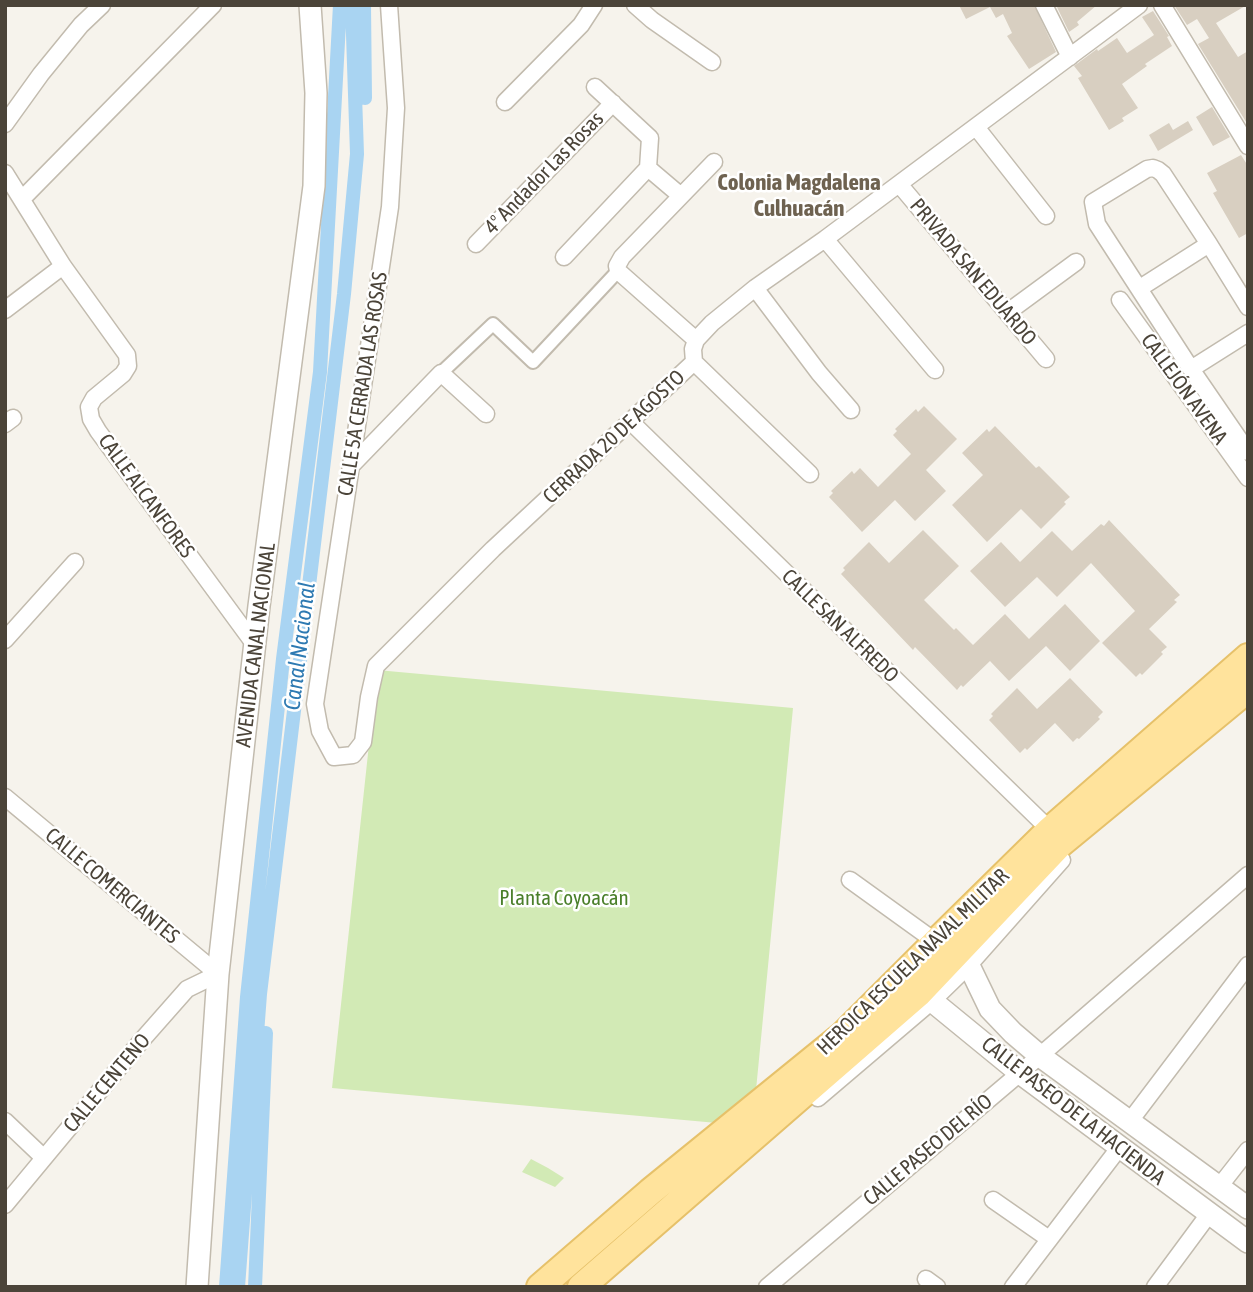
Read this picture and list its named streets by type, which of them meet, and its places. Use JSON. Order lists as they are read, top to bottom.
{
  "streets": {
    "main road": ["HEROICA ESCUELA NAVAL MILITAR"],
    "street": [
      "4º Andador Las Rosas",
      "PRIVADA SAN EDUARDO",
      "CALLE 5A CERRADA LAS ROSAS",
      "CALLEJÓN AVENA",
      "CERRADA 20 DE AGOSTO",
      "CALLE ALCANFORES",
      "CALLE SAN ALFREDO",
      "AVENIDA CANAL NACIONAL",
      "CALLE COMERCIANTES",
      "CALLE CENTENO",
      "CALLE PASEO DE LA HACIENDA",
      "CALLE PASEO DEL RÍO"
    ]
  },
  "crossings": [
    ["CALLE 5A CERRADA LAS ROSAS", "CERRADA 20 DE AGOSTO"],
    ["CERRADA 20 DE AGOSTO", "CALLE SAN ALFREDO"],
    ["CALLE ALCANFORES", "AVENIDA CANAL NACIONAL"],
    ["CALLE SAN ALFREDO", "HEROICA ESCUELA NAVAL MILITAR"],
    ["AVENIDA CANAL NACIONAL", "CALLE COMERCIANTES"],
    ["AVENIDA CANAL NACIONAL", "CALLE CENTENO"],
    ["CALLE COMERCIANTES", "CALLE CENTENO"],
    ["HEROICA ESCUELA NAVAL MILITAR", "CALLE PASEO DE LA HACIENDA"],
    ["CALLE PASEO DE LA HACIENDA", "CALLE PASEO DEL RÍO"]
  ],
  "districts": ["Colonia Magdalena Culhuacán"],
  "water": ["Canal Nacional"],
  "parks": ["Planta Coyoacán"]
}
